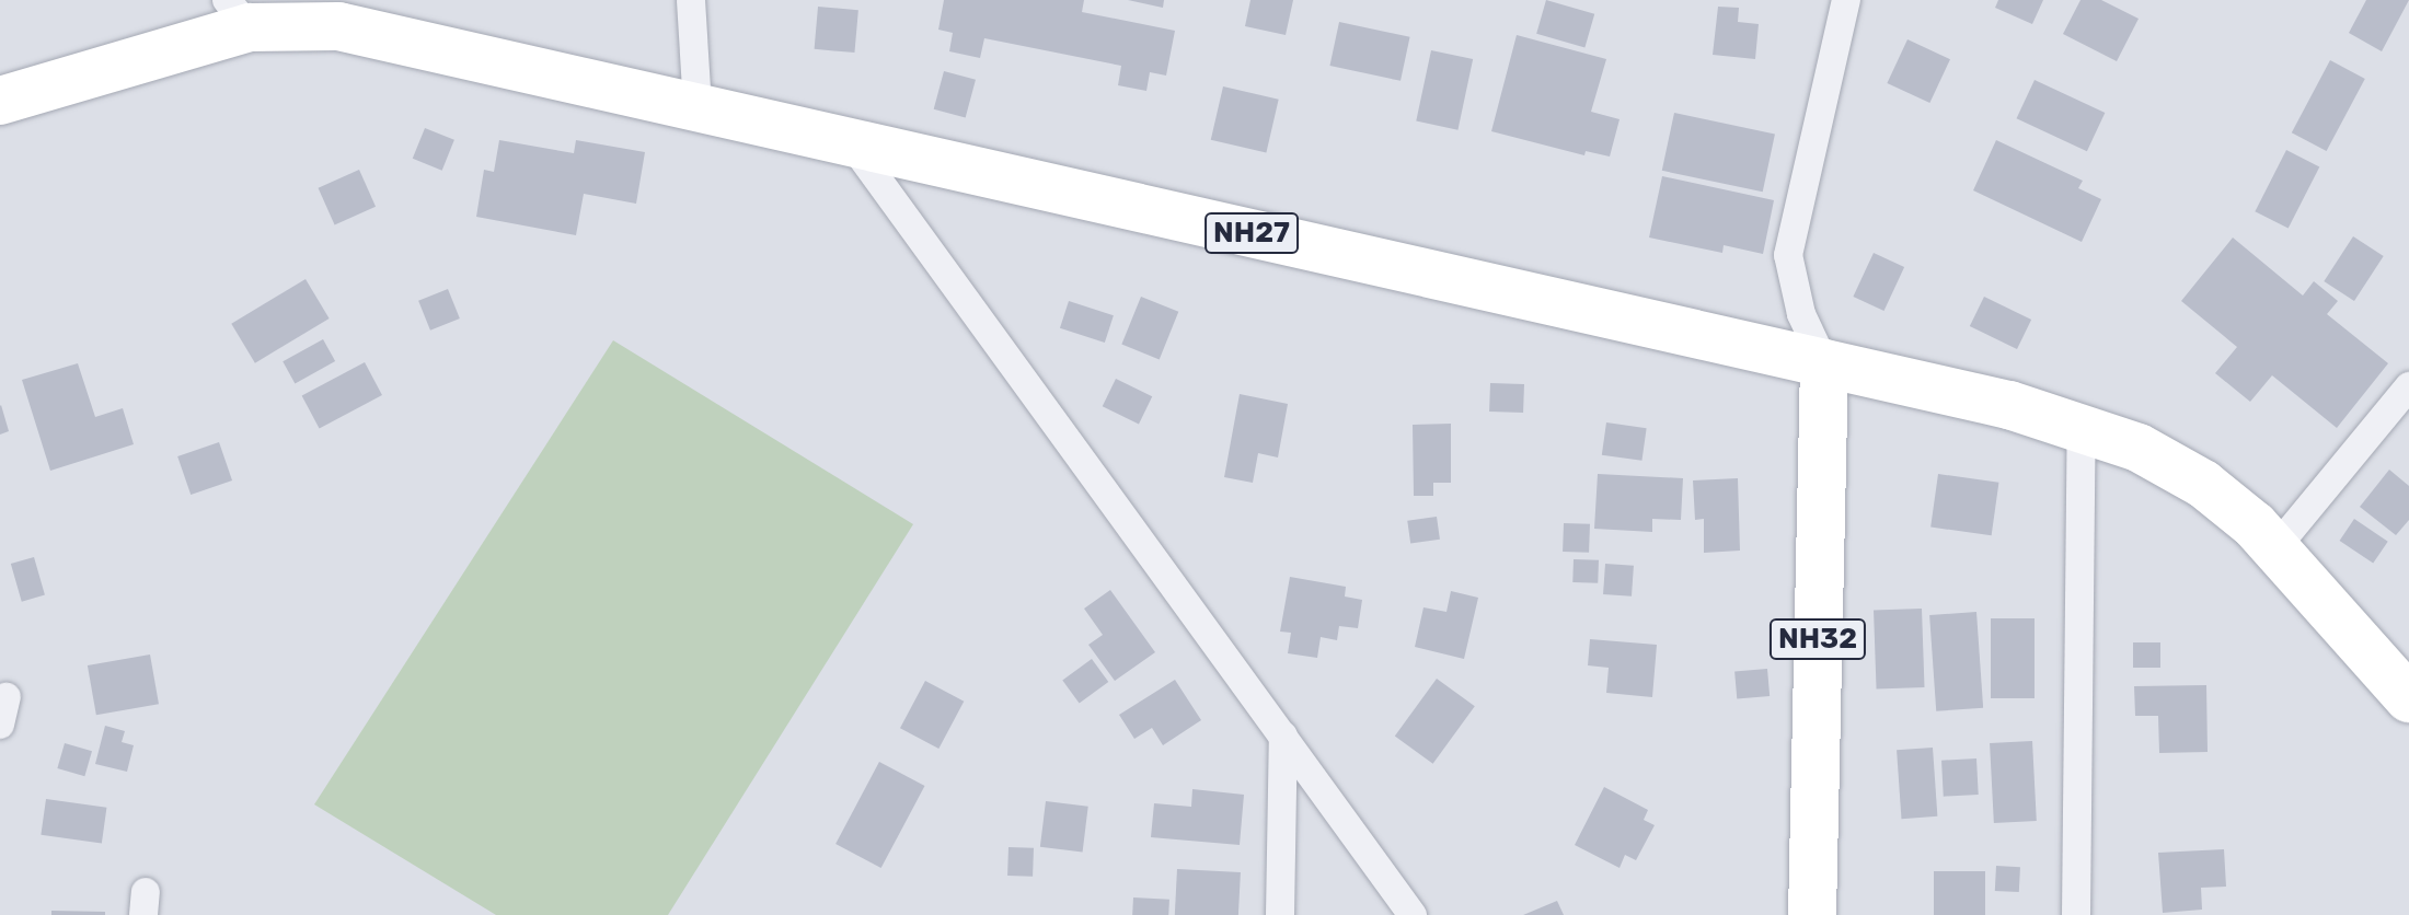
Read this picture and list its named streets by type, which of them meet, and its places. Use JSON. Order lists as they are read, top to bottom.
{
  "streets": {
    "highway": ["NH27", "NH32"]
  },
  "crossings": [
    ["NH27", "NH32"]
  ]
}
